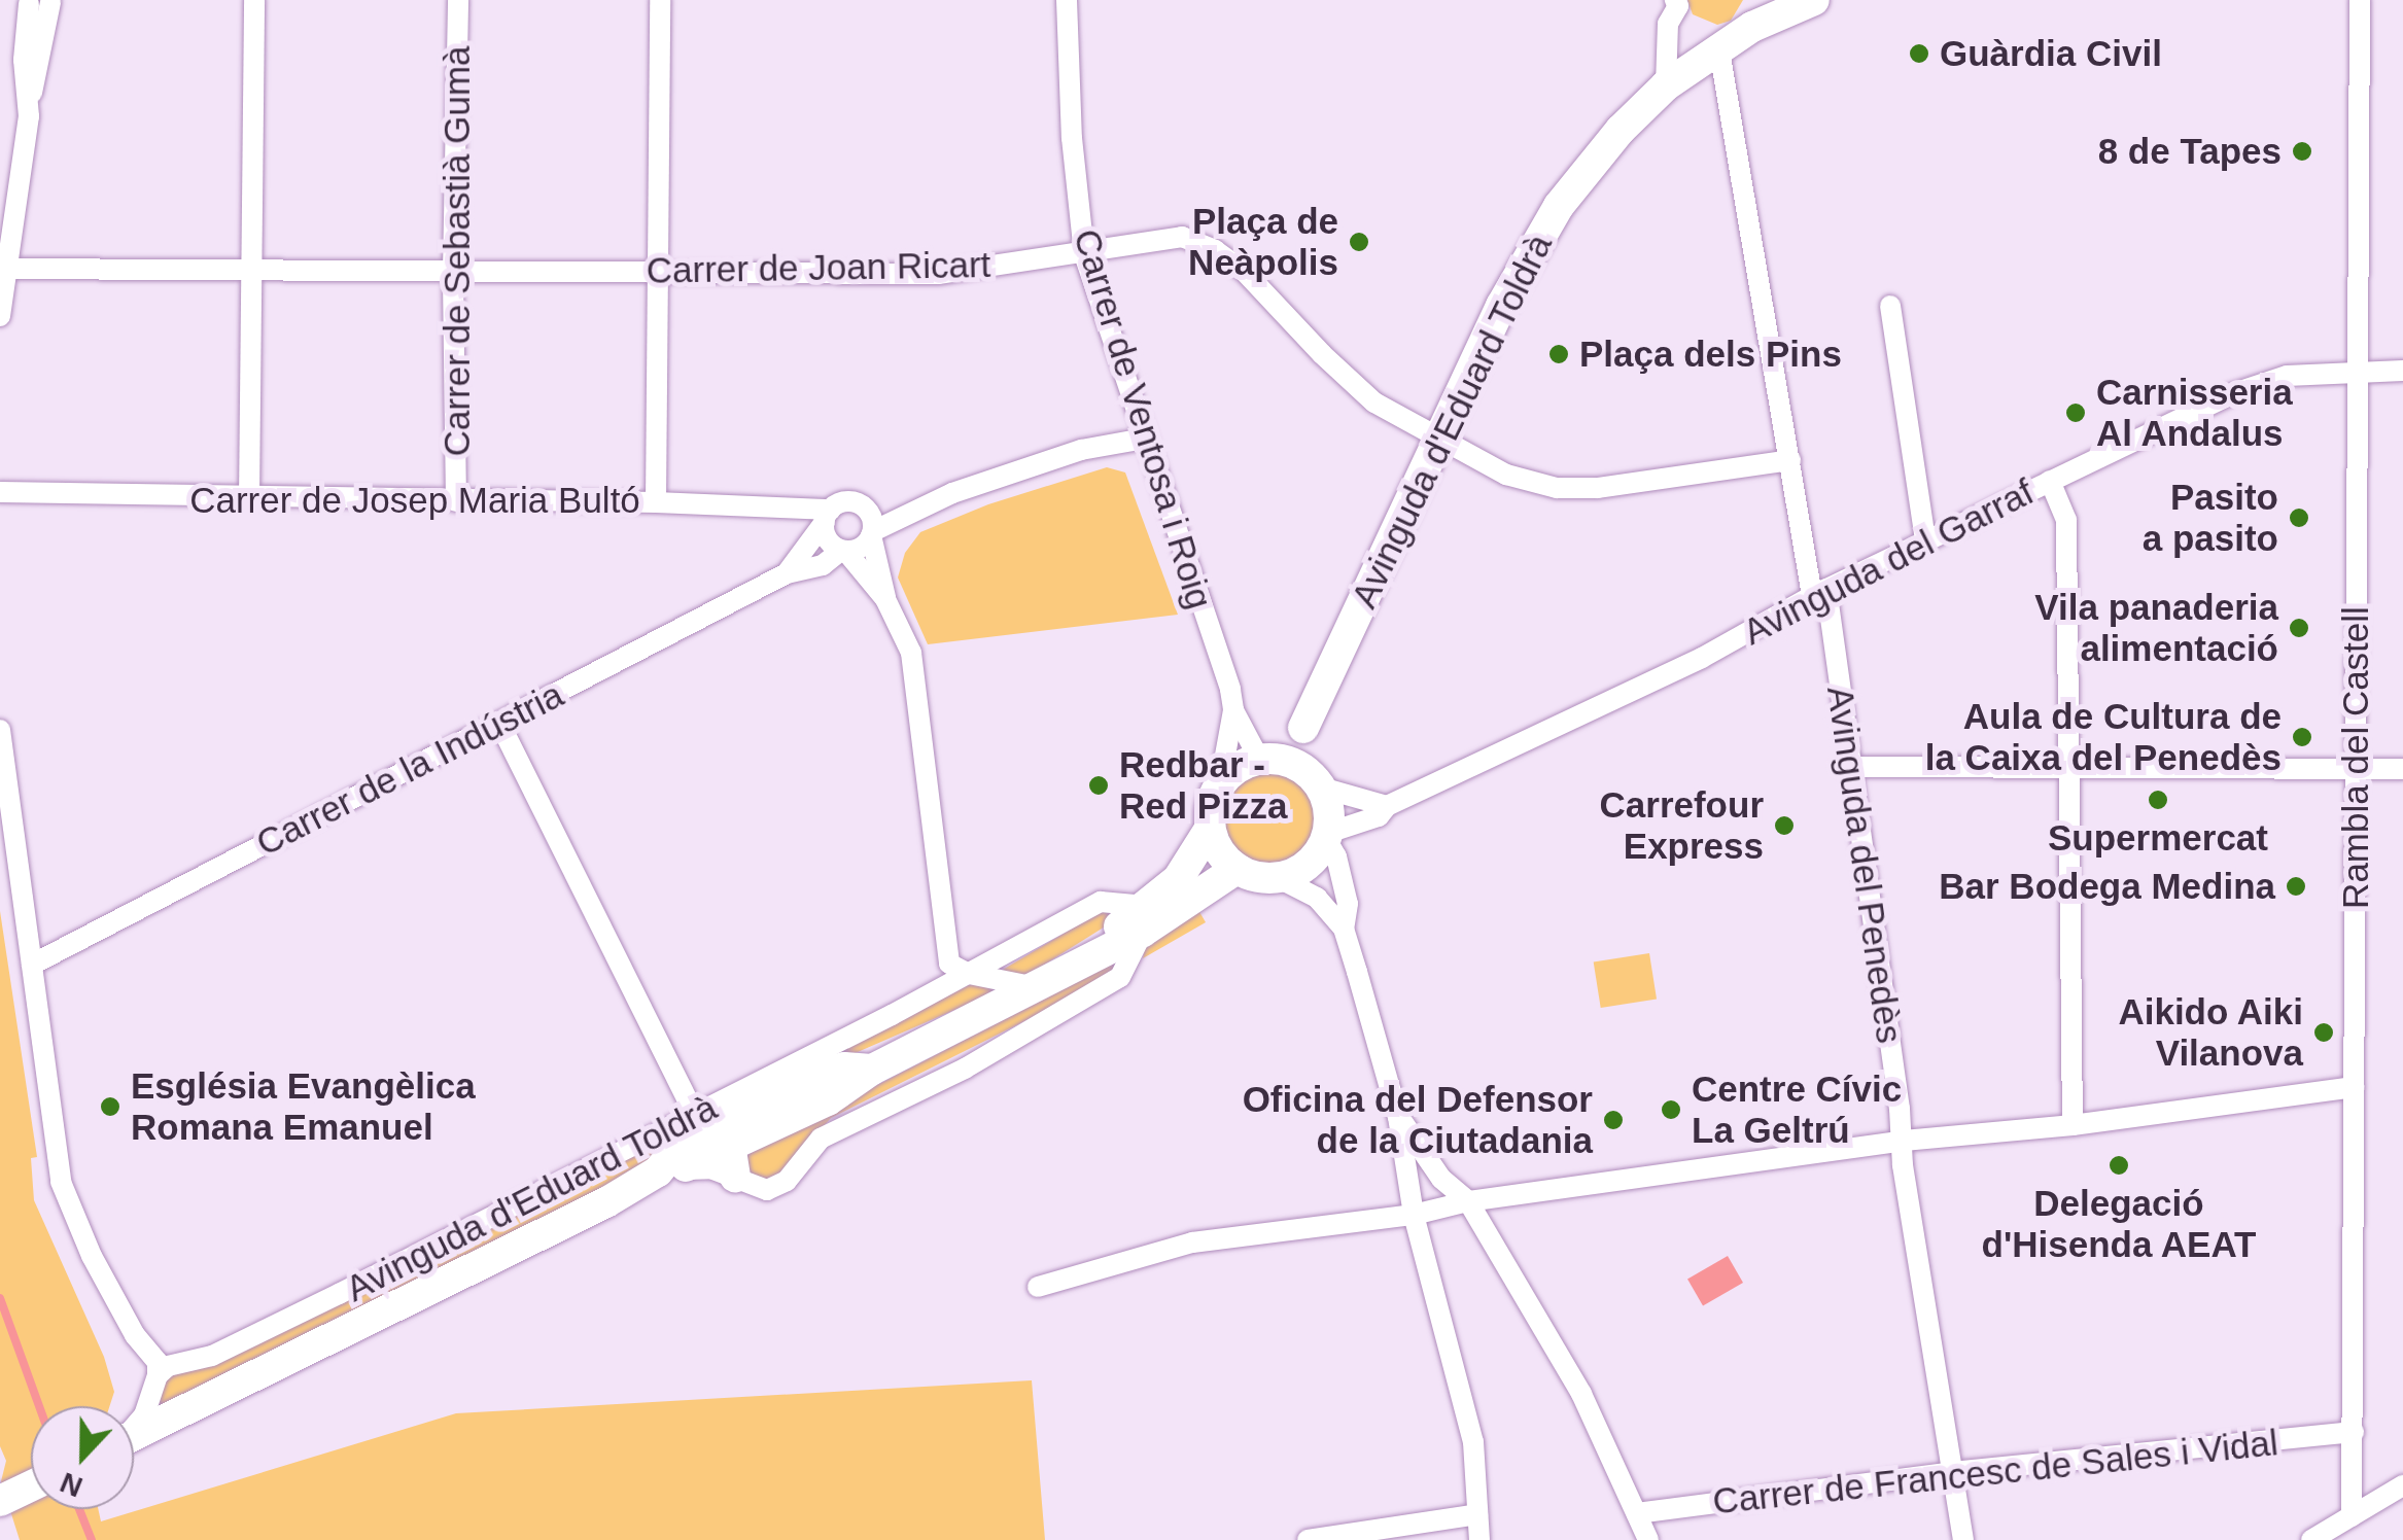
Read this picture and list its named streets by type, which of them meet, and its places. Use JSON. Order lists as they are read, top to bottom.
{
  "streets": {
    "street": [
      "Carrer de Sebastià Gumà",
      "Carrer de Joan Ricart",
      "Carrer de Ventosa i Roig",
      "Avinguda d'Eduard Toldrà",
      "Carrer de Josep Maria Bultó",
      "Avinguda del Garraf",
      "Rambla del Castell",
      "Carrer de la Indústria",
      "Avinguda del Penedès",
      "Carrer de Francesc de Sales i Vidal"
    ]
  },
  "crossings": [
    ["Carrer de Sebastià Gumà", "Carrer de Joan Ricart"],
    ["Carrer de Sebastià Gumà", "Carrer de Josep Maria Bultó"],
    ["Carrer de Joan Ricart", "Carrer de Ventosa i Roig"],
    ["Carrer de Joan Ricart", "Avinguda d'Eduard Toldrà"],
    ["Carrer de Joan Ricart", "Avinguda del Penedès"],
    ["Carrer de Ventosa i Roig", "Avinguda d'Eduard Toldrà"],
    ["Carrer de Ventosa i Roig", "Avinguda del Garraf"],
    ["Avinguda d'Eduard Toldrà", "Avinguda del Garraf"],
    ["Avinguda d'Eduard Toldrà", "Avinguda del Penedès"],
    ["Carrer de Josep Maria Bultó", "Carrer de la Indústria"],
    ["Avinguda del Garraf", "Rambla del Castell"],
    ["Avinguda del Garraf", "Avinguda del Penedès"],
    ["Rambla del Castell", "Carrer de Francesc de Sales i Vidal"],
    ["Avinguda del Penedès", "Carrer de Francesc de Sales i Vidal"]
  ],
  "places": [
    "Guàrdia Civil",
    "8 de Tapes",
    "Plaça de Neàpolis",
    "Plaça dels Pins",
    "Carnisseria Al Andalus",
    "Pasito a pasito",
    "Vila panaderia alimentació",
    "Aula de Cultura de la Caixa del Penedès",
    "Redbar - Red Pizza",
    "Supermercat",
    "Carrefour Express",
    "Bar Bodega Medina",
    "Aikido Aiki Vilanova",
    "Església Evangèlica Romana Emanuel",
    "Centre Cívic La Geltrú",
    "Oficina del Defensor de la Ciutadania",
    "Delegació d'Hisenda AEAT"
  ],
  "north": "bottom"
}
